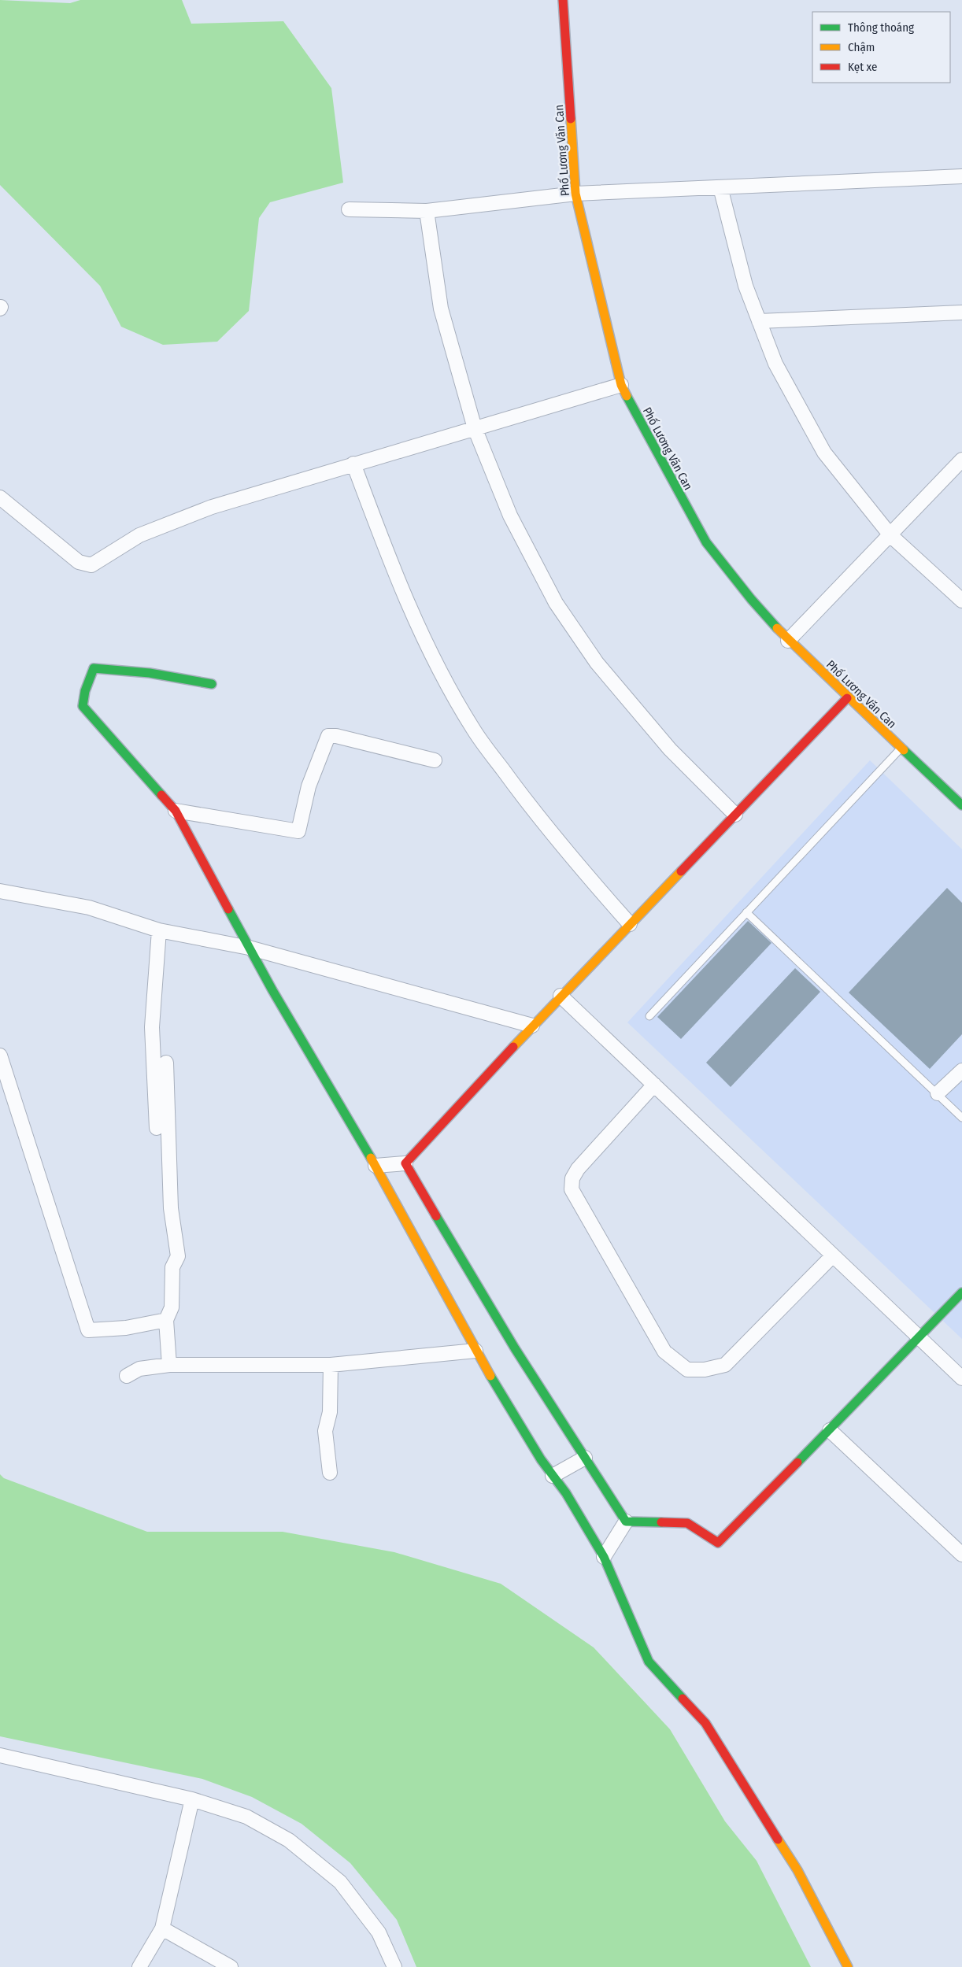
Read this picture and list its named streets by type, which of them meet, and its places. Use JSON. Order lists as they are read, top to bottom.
{
  "streets": {
    "street": ["Phố Lương Văn Can"]
  },
  "legend": ["Thông thoáng", "Chậm", "Kẹt xe"]
}
